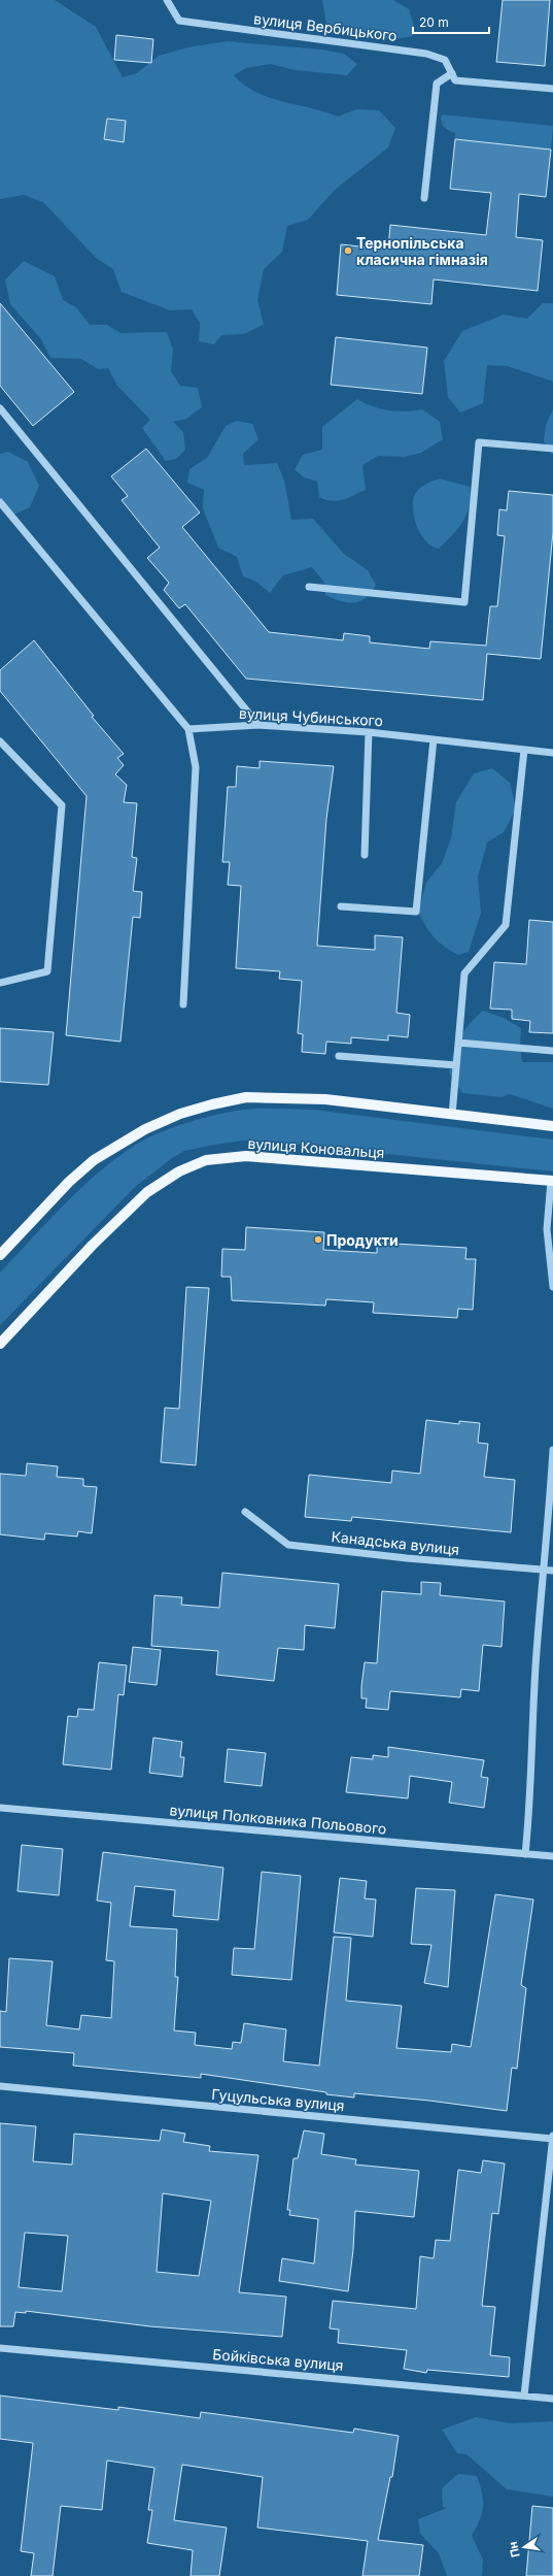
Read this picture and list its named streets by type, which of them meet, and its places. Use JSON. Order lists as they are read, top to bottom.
{
  "streets": {
    "main road": ["вулиця Коновальця"],
    "street": [
      "вулиця Вербицького",
      "вулиця Чубинського",
      "Канадська вулиця",
      "вулиця Полковника Польового",
      "Гуцульська вулиця",
      "Бойківська вулиця"
    ]
  },
  "places": ["Тернопільська класична гімназія", "Продукти"],
  "scale_bar": "20 m",
  "north": "left"
}
